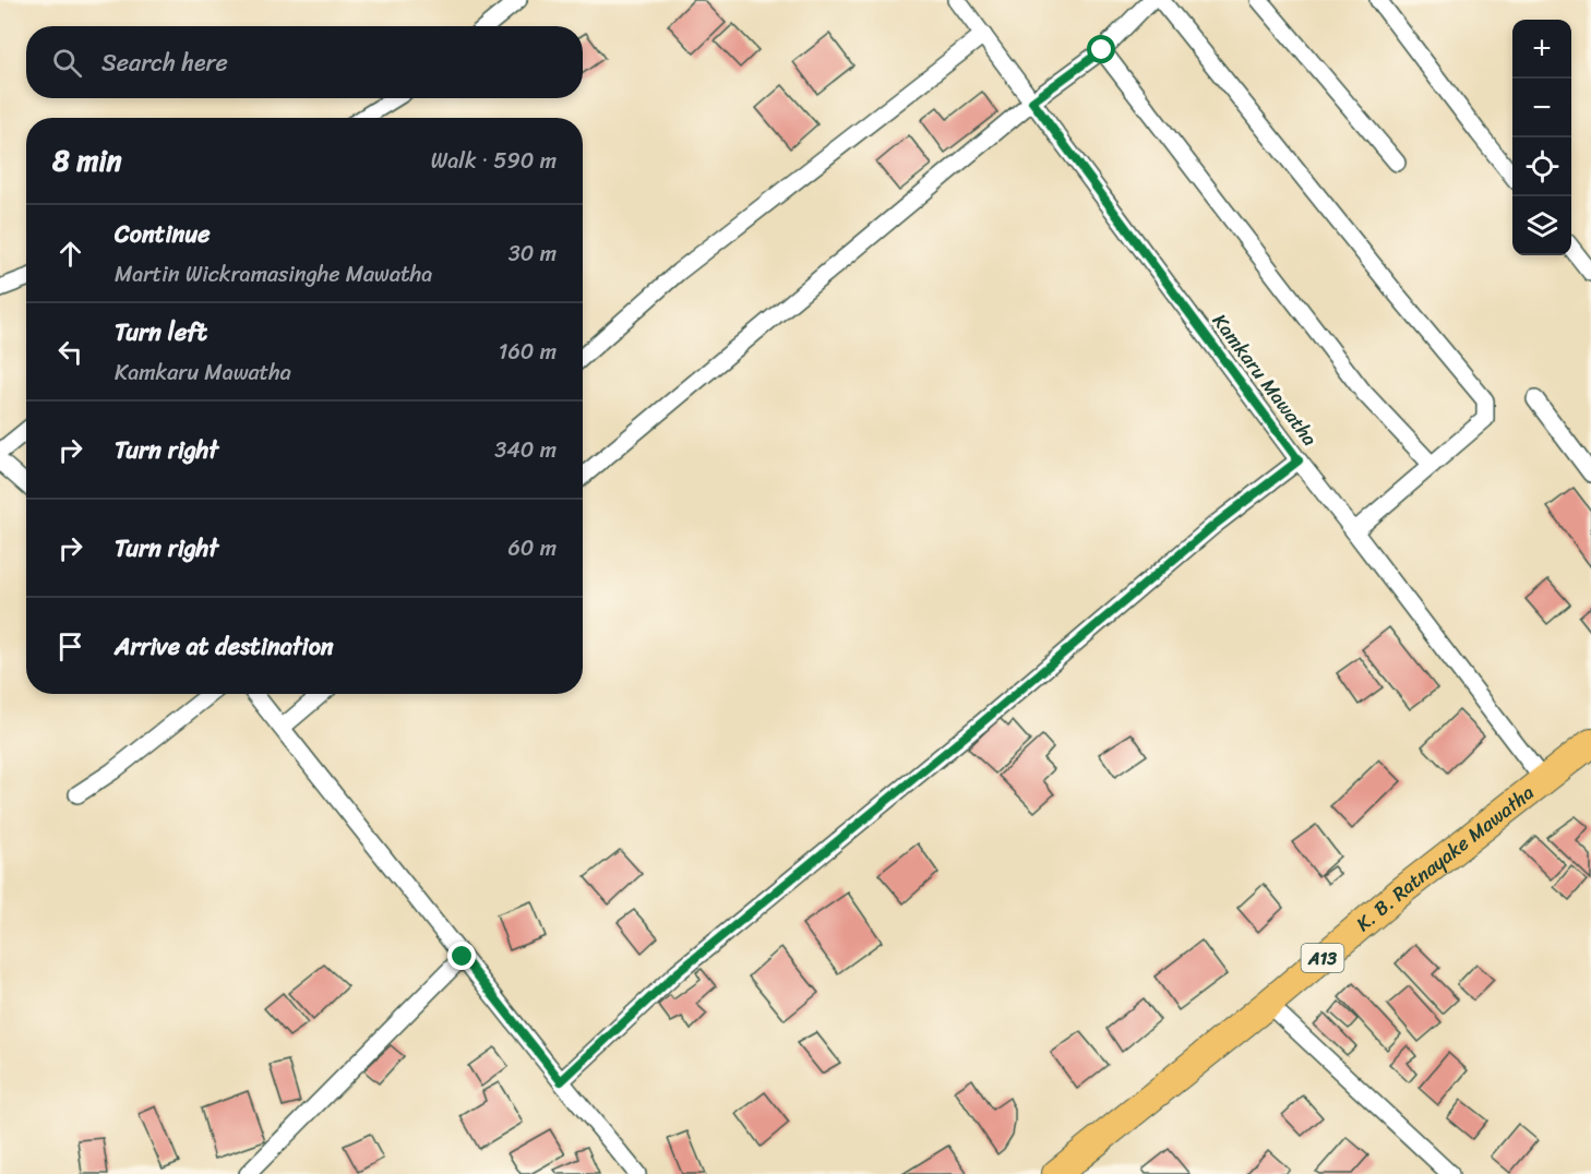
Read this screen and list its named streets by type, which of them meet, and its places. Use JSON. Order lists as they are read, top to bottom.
{
  "streets": {
    "highway": ["K. B. Ratnayake Mawatha", "A13"],
    "street": ["Kamkaru Mawatha"]
  },
  "crossings": [
    ["Kamkaru Mawatha", "K. B. Ratnayake Mawatha"]
  ],
  "page": {
    "map_buttons": ["+", "−"],
    "search": "Search here",
    "heading": ["8 min", "Walk · 590 m"],
    "list": [
      ["Continue", "Martin Wickramasinghe Mawatha", "30 m"],
      ["Turn left", "Kamkaru Mawatha", "160 m"],
      ["Turn right", "340 m"],
      ["Turn right", "60 m"],
      "Arrive at destination"
    ]
  }
}
